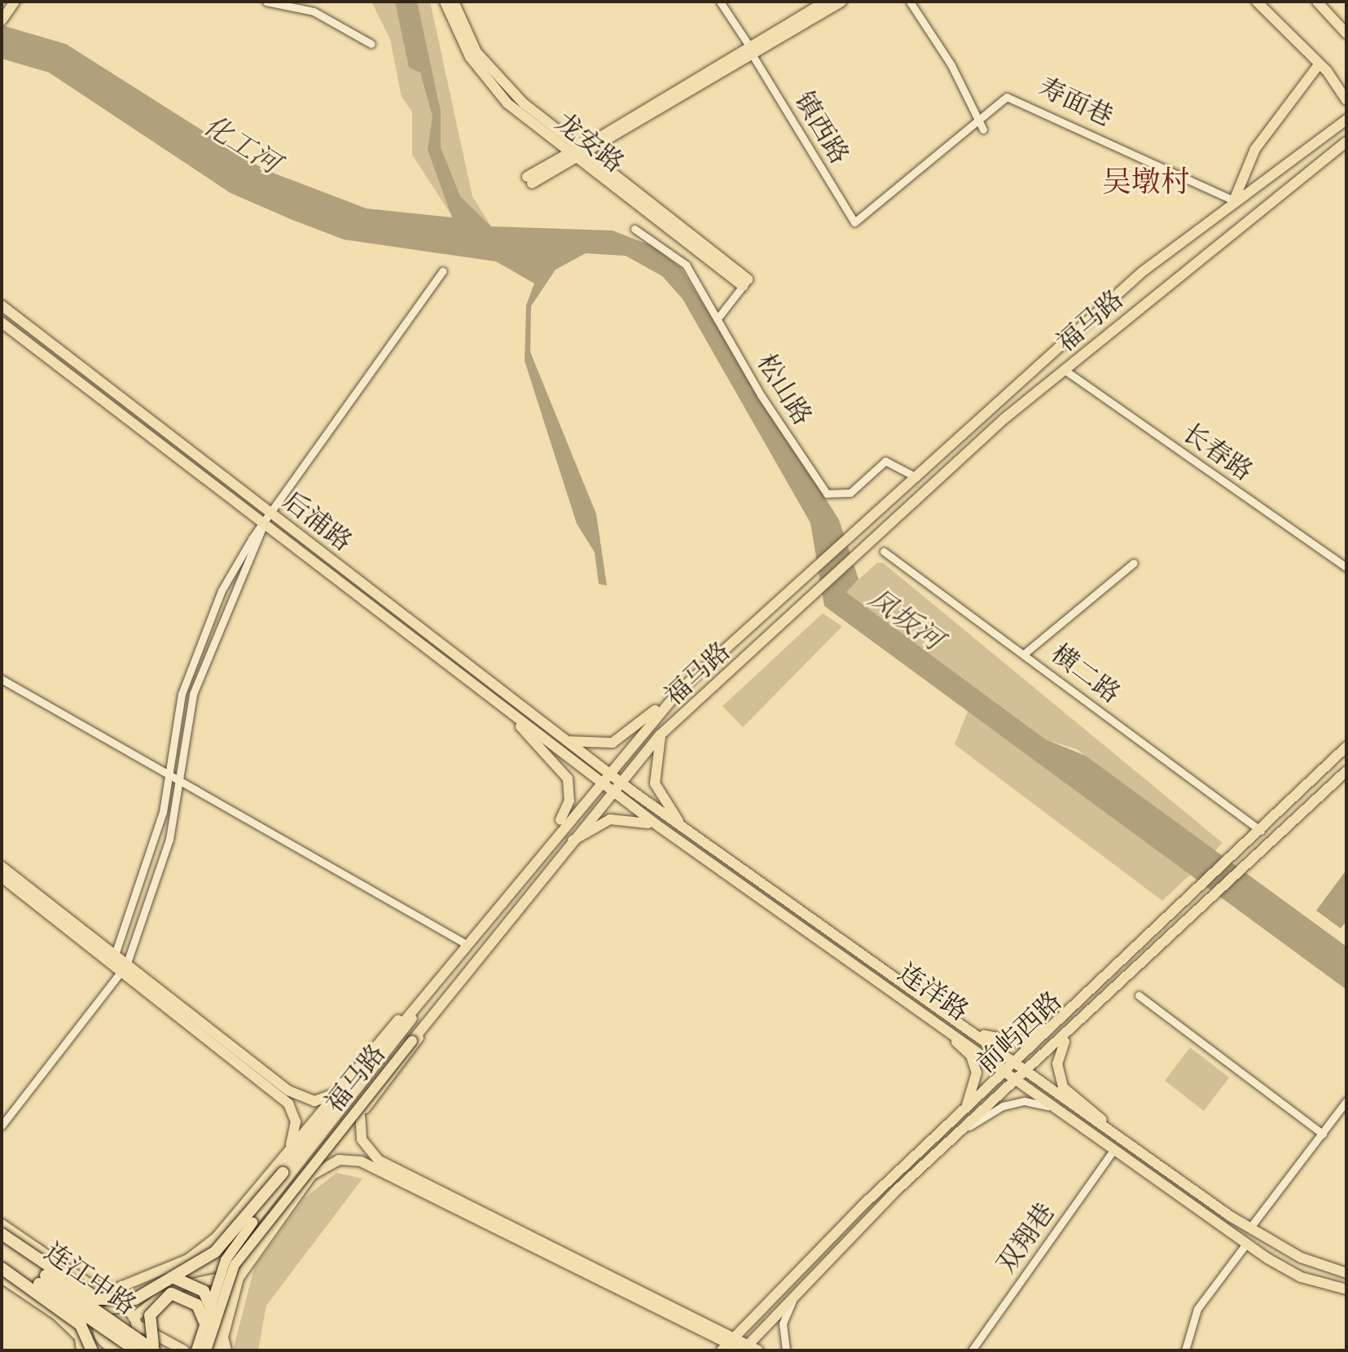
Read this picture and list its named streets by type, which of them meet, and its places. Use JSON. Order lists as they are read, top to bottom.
{
  "streets": {
    "highway": ["连江中路"],
    "main road": [
      "龙安路",
      "福马路",
      "后浦路",
      "连洋路",
      "前屿西路"
    ],
    "street": [
      "寿面巷",
      "镇西路",
      "松山路",
      "长春路",
      "横二路",
      "双翔巷"
    ]
  },
  "crossings": [
    ["寿面巷", "镇西路"],
    ["寿面巷", "福马路"],
    ["福马路", "松山路"],
    ["福马路", "长春路"],
    ["福马路", "后浦路"],
    ["福马路", "连洋路"],
    ["后浦路", "连洋路"],
    ["横二路", "前屿西路"],
    ["连洋路", "前屿西路"],
    ["连洋路", "双翔巷"]
  ],
  "districts": ["吴墩村"],
  "water": ["化工河", "凤坂河"]
}
